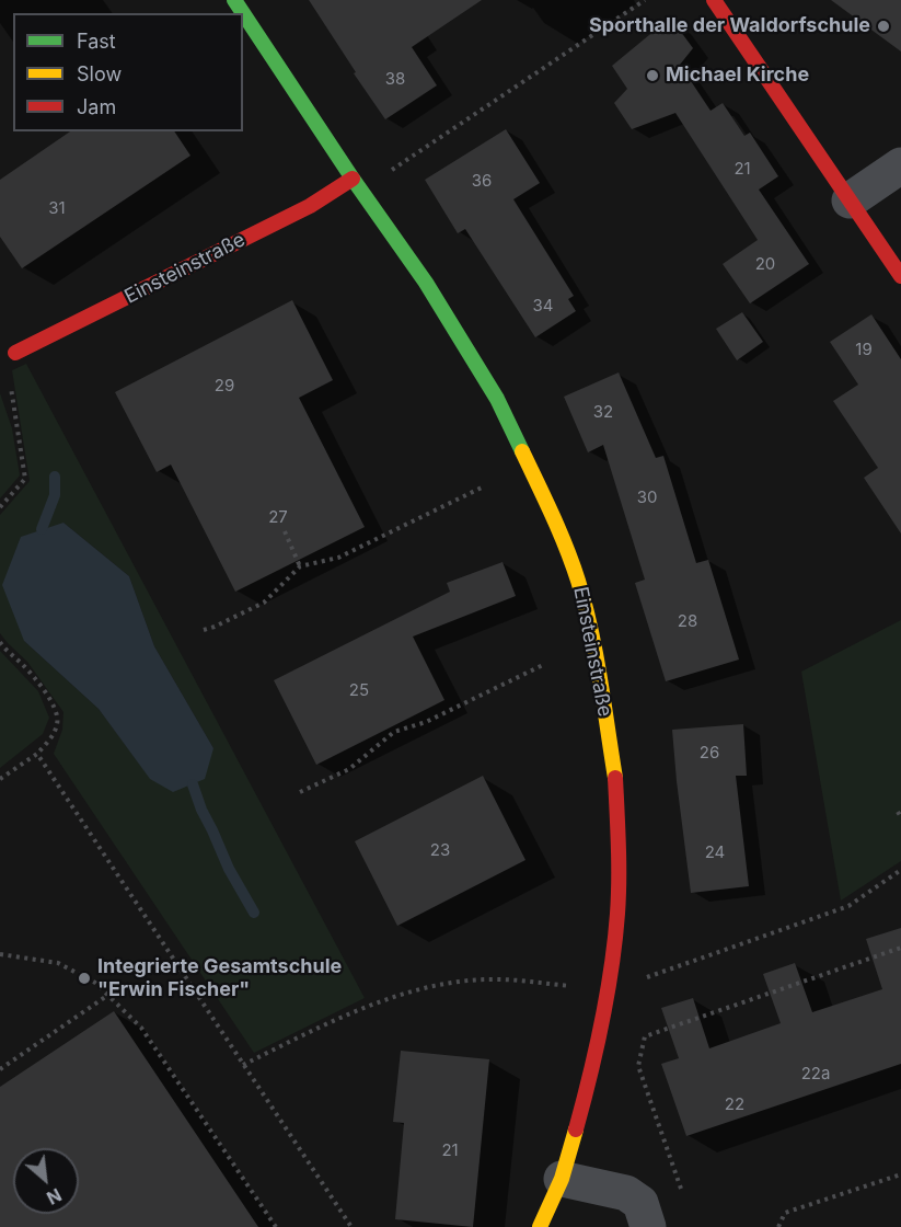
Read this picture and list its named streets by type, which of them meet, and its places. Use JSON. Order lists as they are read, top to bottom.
{
  "streets": {
    "street": ["Einsteinstraße"]
  },
  "places": ["Sporthalle der Waldorfschule", "Michael Kirche", "Integrierte Gesamtschule \"Erwin Fischer\""],
  "house_numbers": [
    "38",
    "21",
    "36",
    "31",
    "20",
    "34",
    "19",
    "29",
    "32",
    "30",
    "27",
    "28",
    "25",
    "26",
    "23",
    "24",
    "22a",
    "22",
    "21"
  ],
  "legend": ["Fast", "Slow", "Jam"],
  "north": "bottom right"
}
